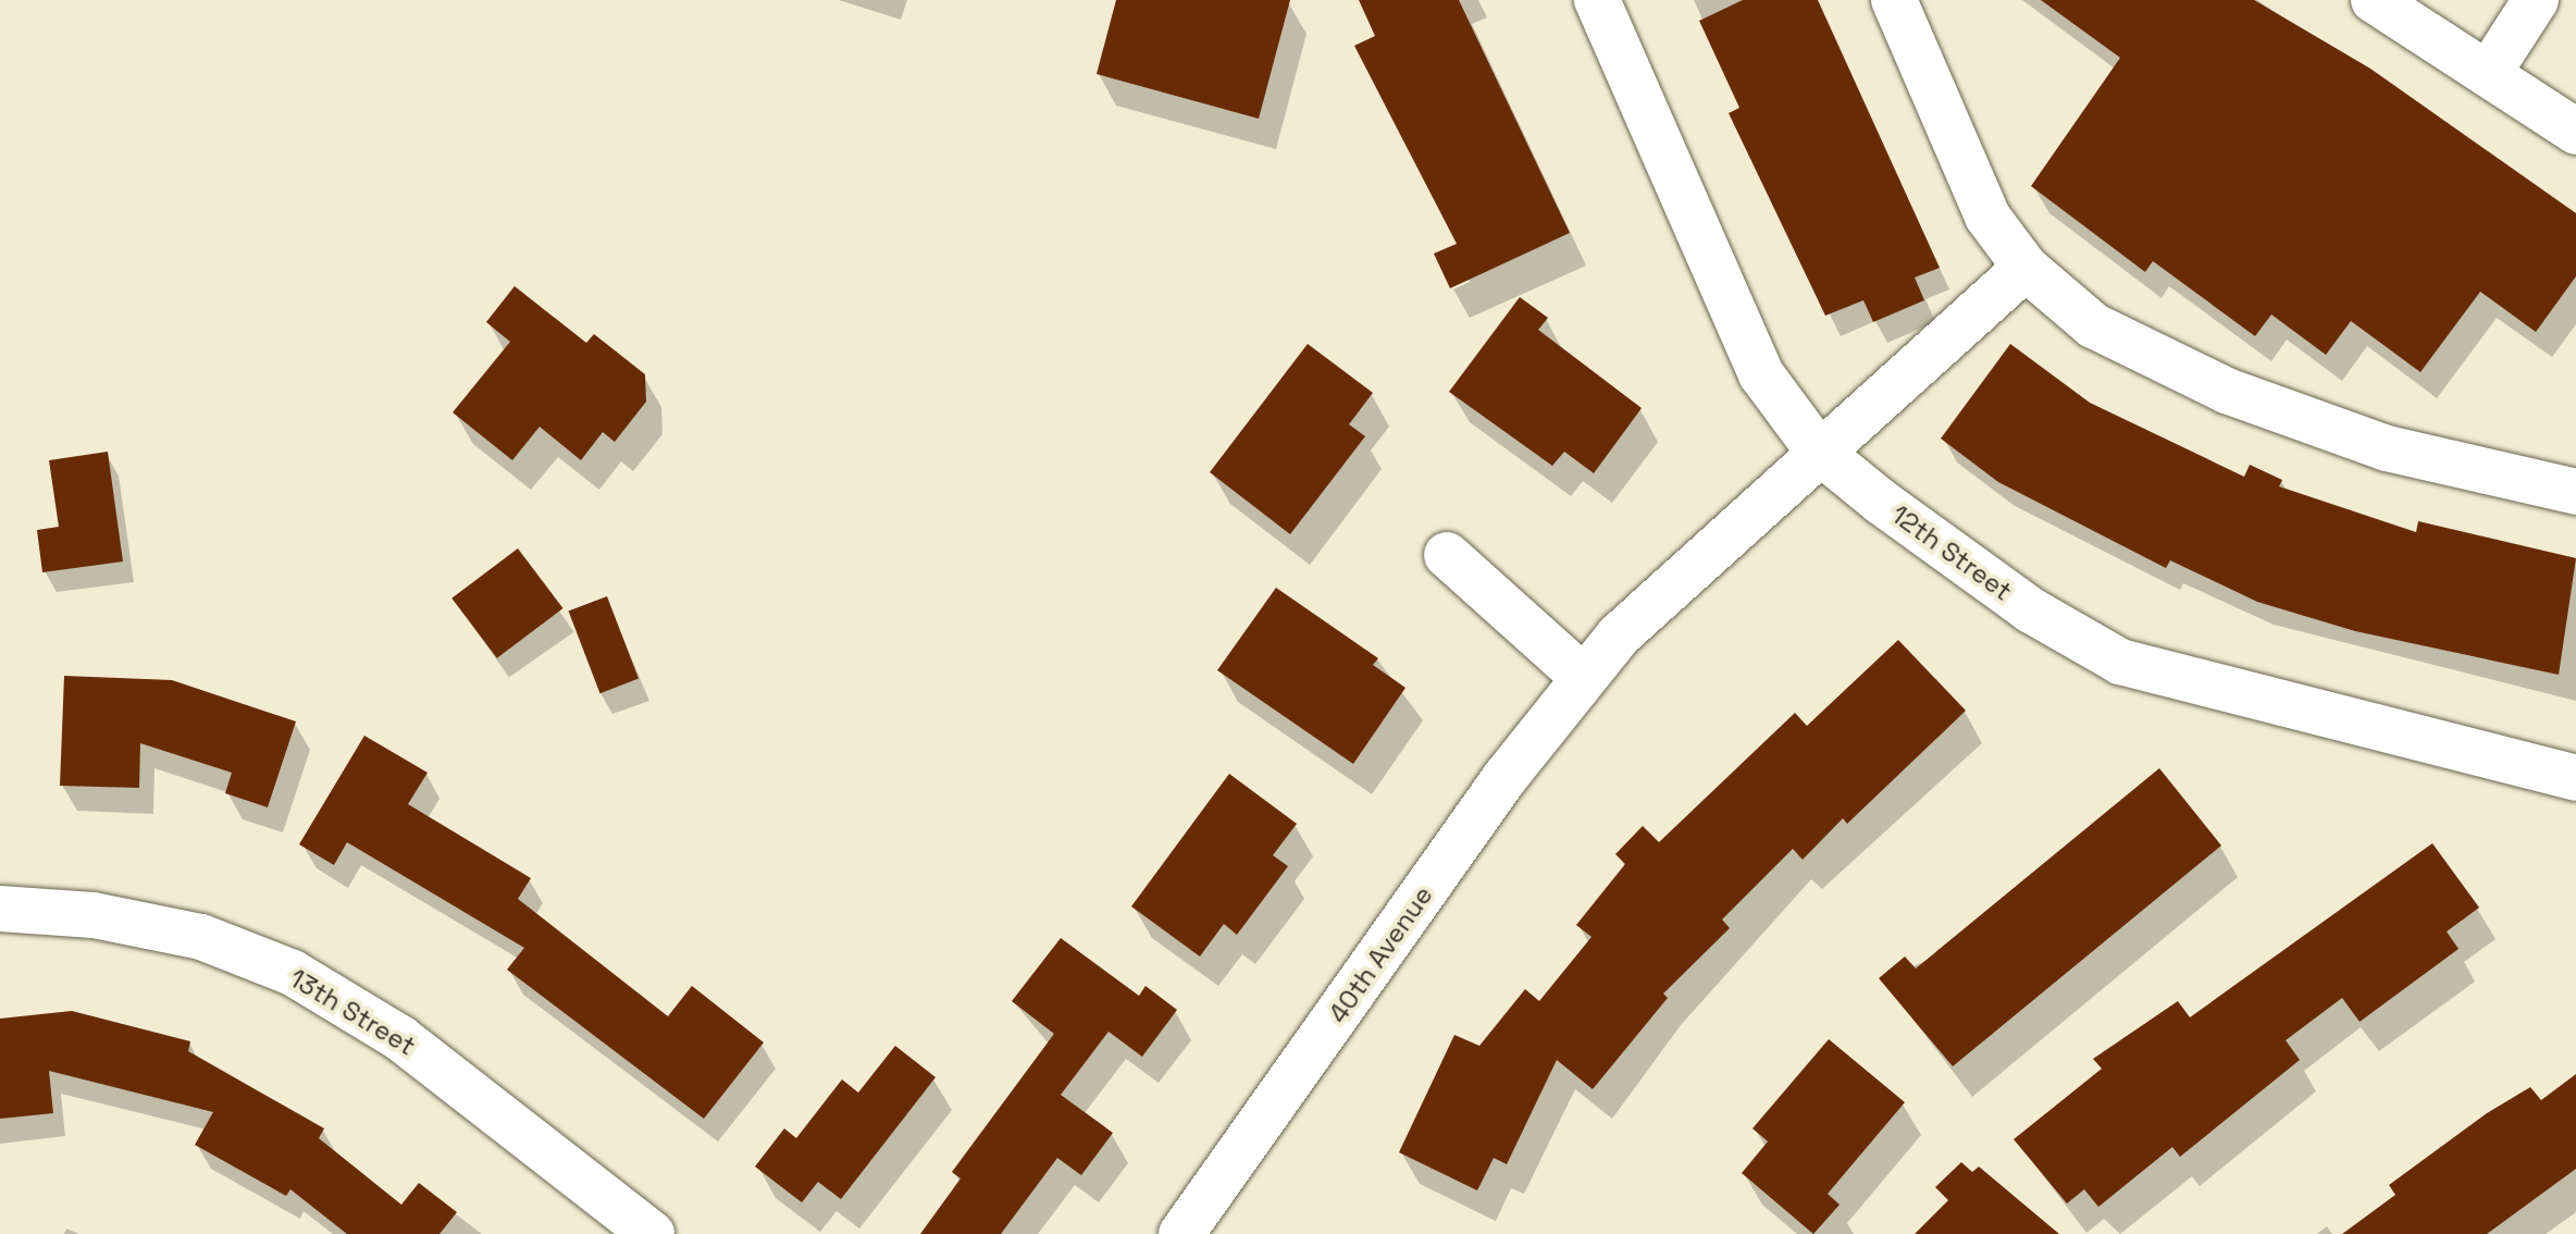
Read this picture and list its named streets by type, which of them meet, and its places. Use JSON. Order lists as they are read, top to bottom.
{
  "streets": {
    "street": ["12th Street", "40th Avenue", "13th Street"]
  },
  "crossings": [
    ["12th Street", "40th Avenue"]
  ]
}
